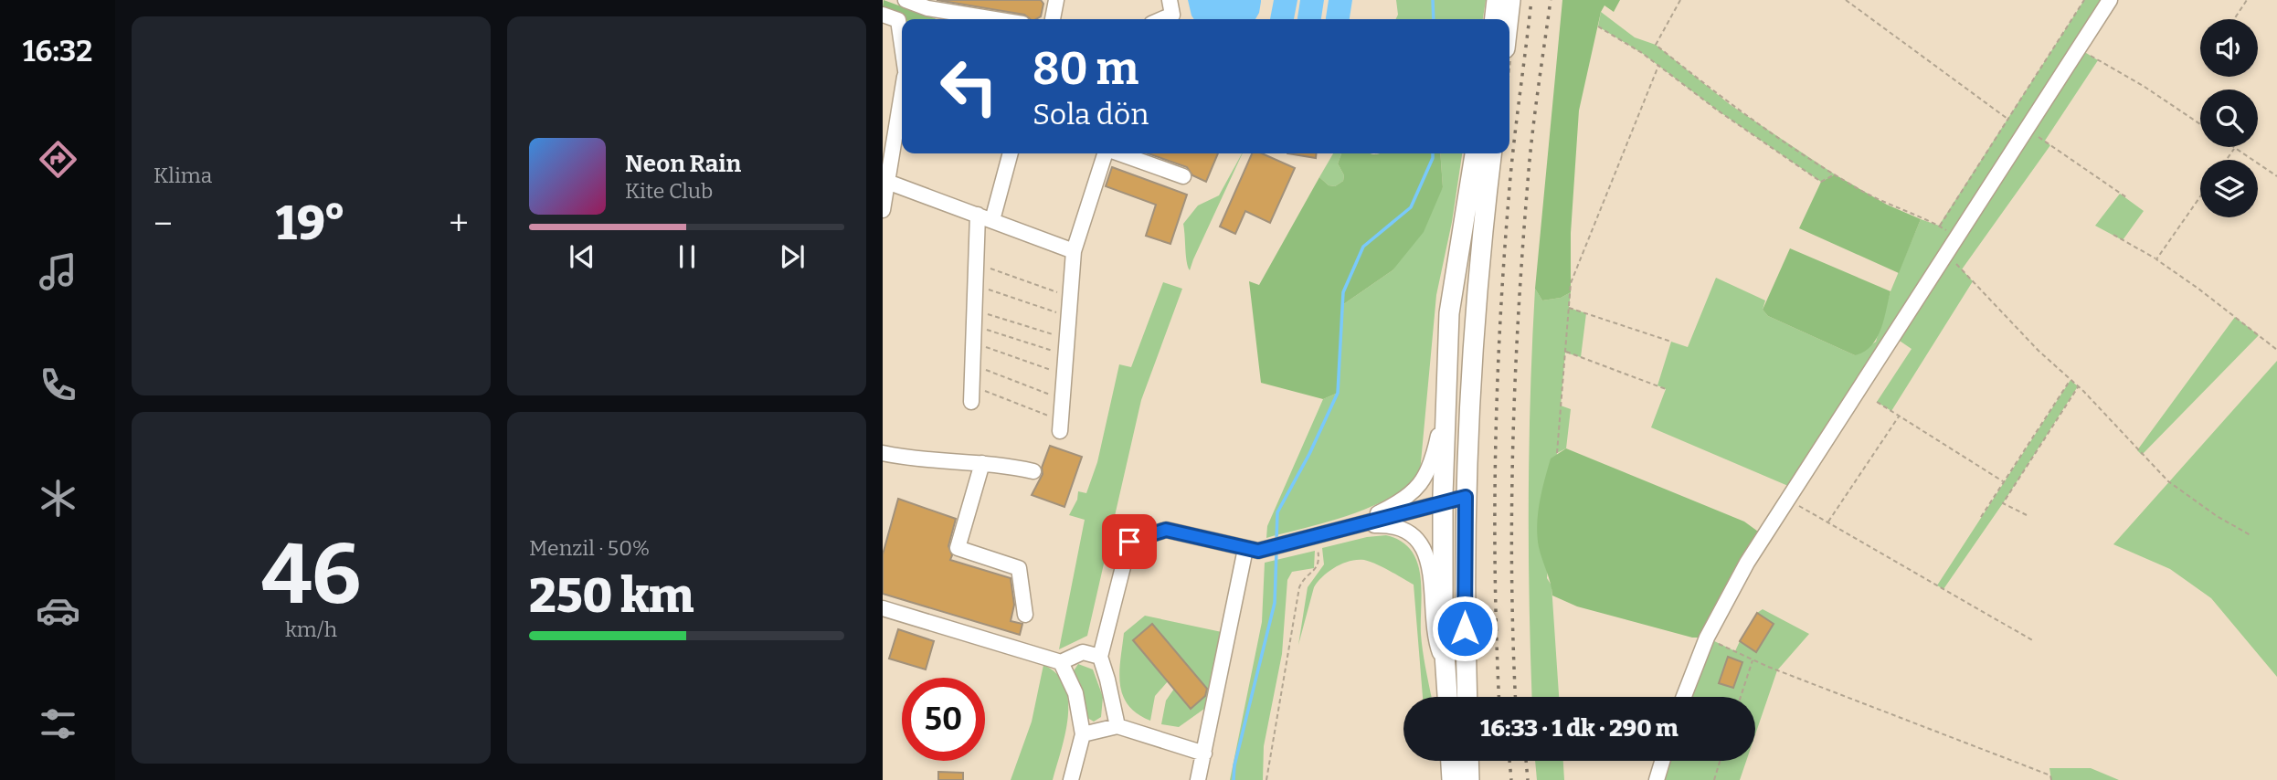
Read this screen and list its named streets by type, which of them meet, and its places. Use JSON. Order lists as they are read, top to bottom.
{
  "page": {
    "tabs": "16:32",
    "tile": [
      "Klima",
      ["46", "km/h"],
      ["Menzil · 50%", "250 km"]
    ],
    "turn": ["80 m", "Sola dön"],
    "song": ["Neon Rain", "Kite Club"],
    "heat": ["−", "19°", "+"],
    "limit": "50",
    "trip": "16:33 · 1 dk · 290 m"
  }
}
